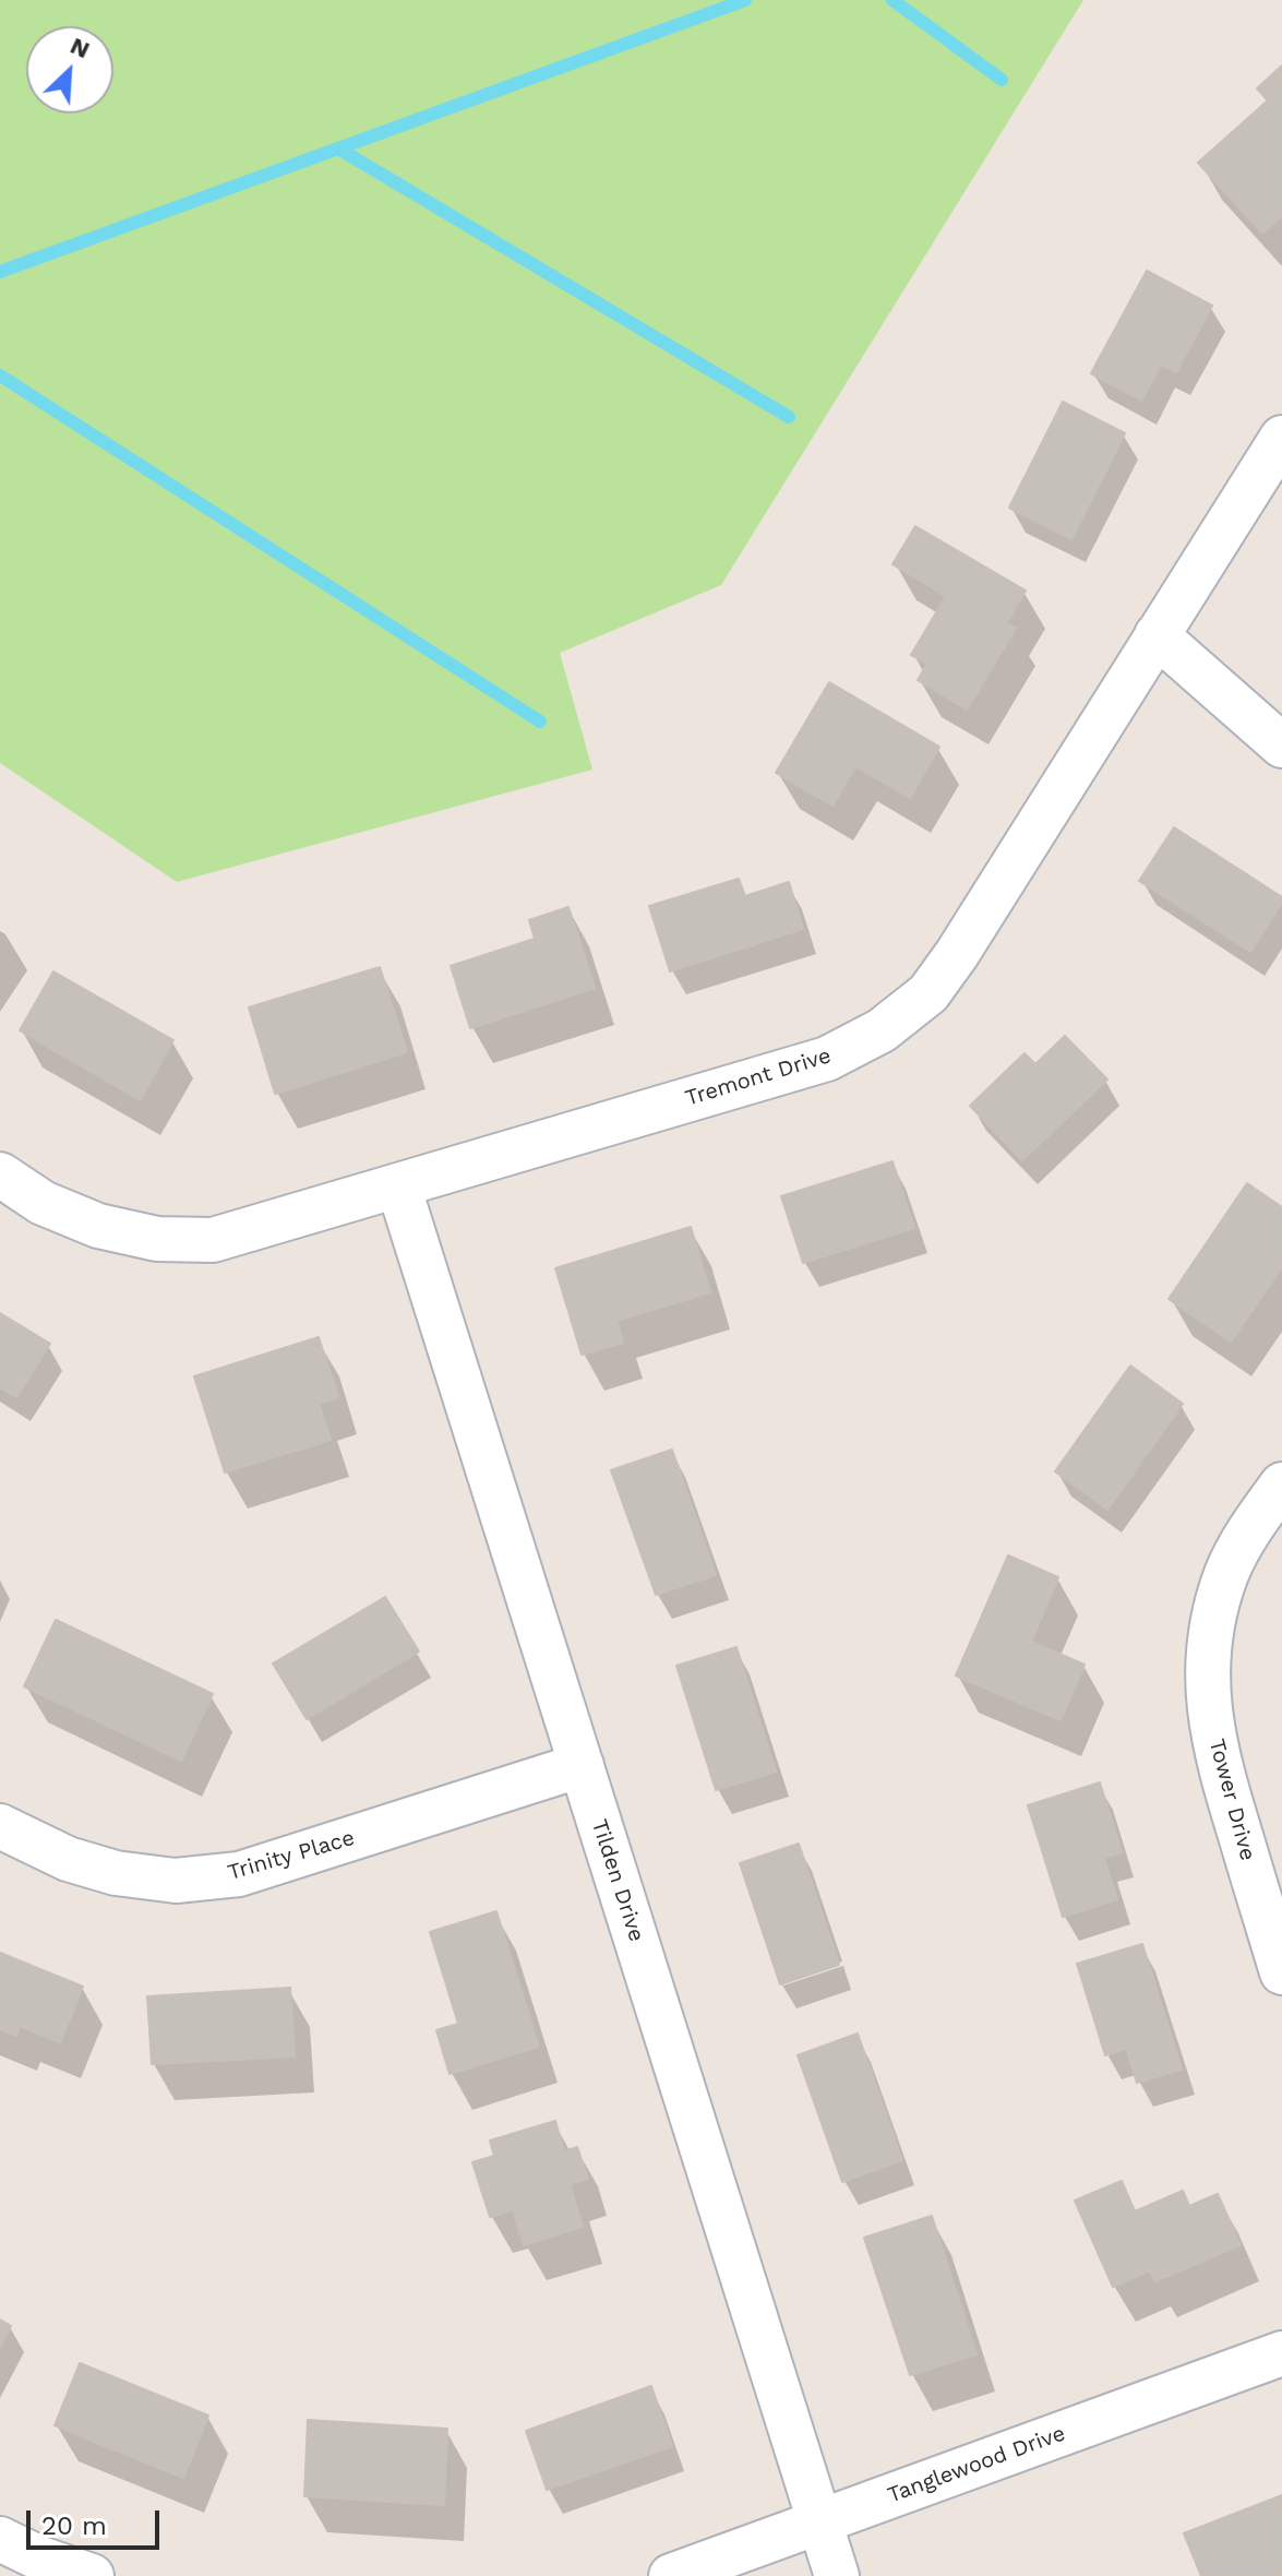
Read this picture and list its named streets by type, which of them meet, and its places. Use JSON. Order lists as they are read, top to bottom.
{
  "streets": {
    "street": [
      "Tremont Drive",
      "Tower Drive",
      "Trinity Place",
      "Tilden Drive",
      "Tanglewood Drive"
    ]
  },
  "crossings": [
    ["Tremont Drive", "Tilden Drive"],
    ["Trinity Place", "Tilden Drive"],
    ["Tilden Drive", "Tanglewood Drive"]
  ],
  "scale_bar": "20 m",
  "north": "top right"
}
